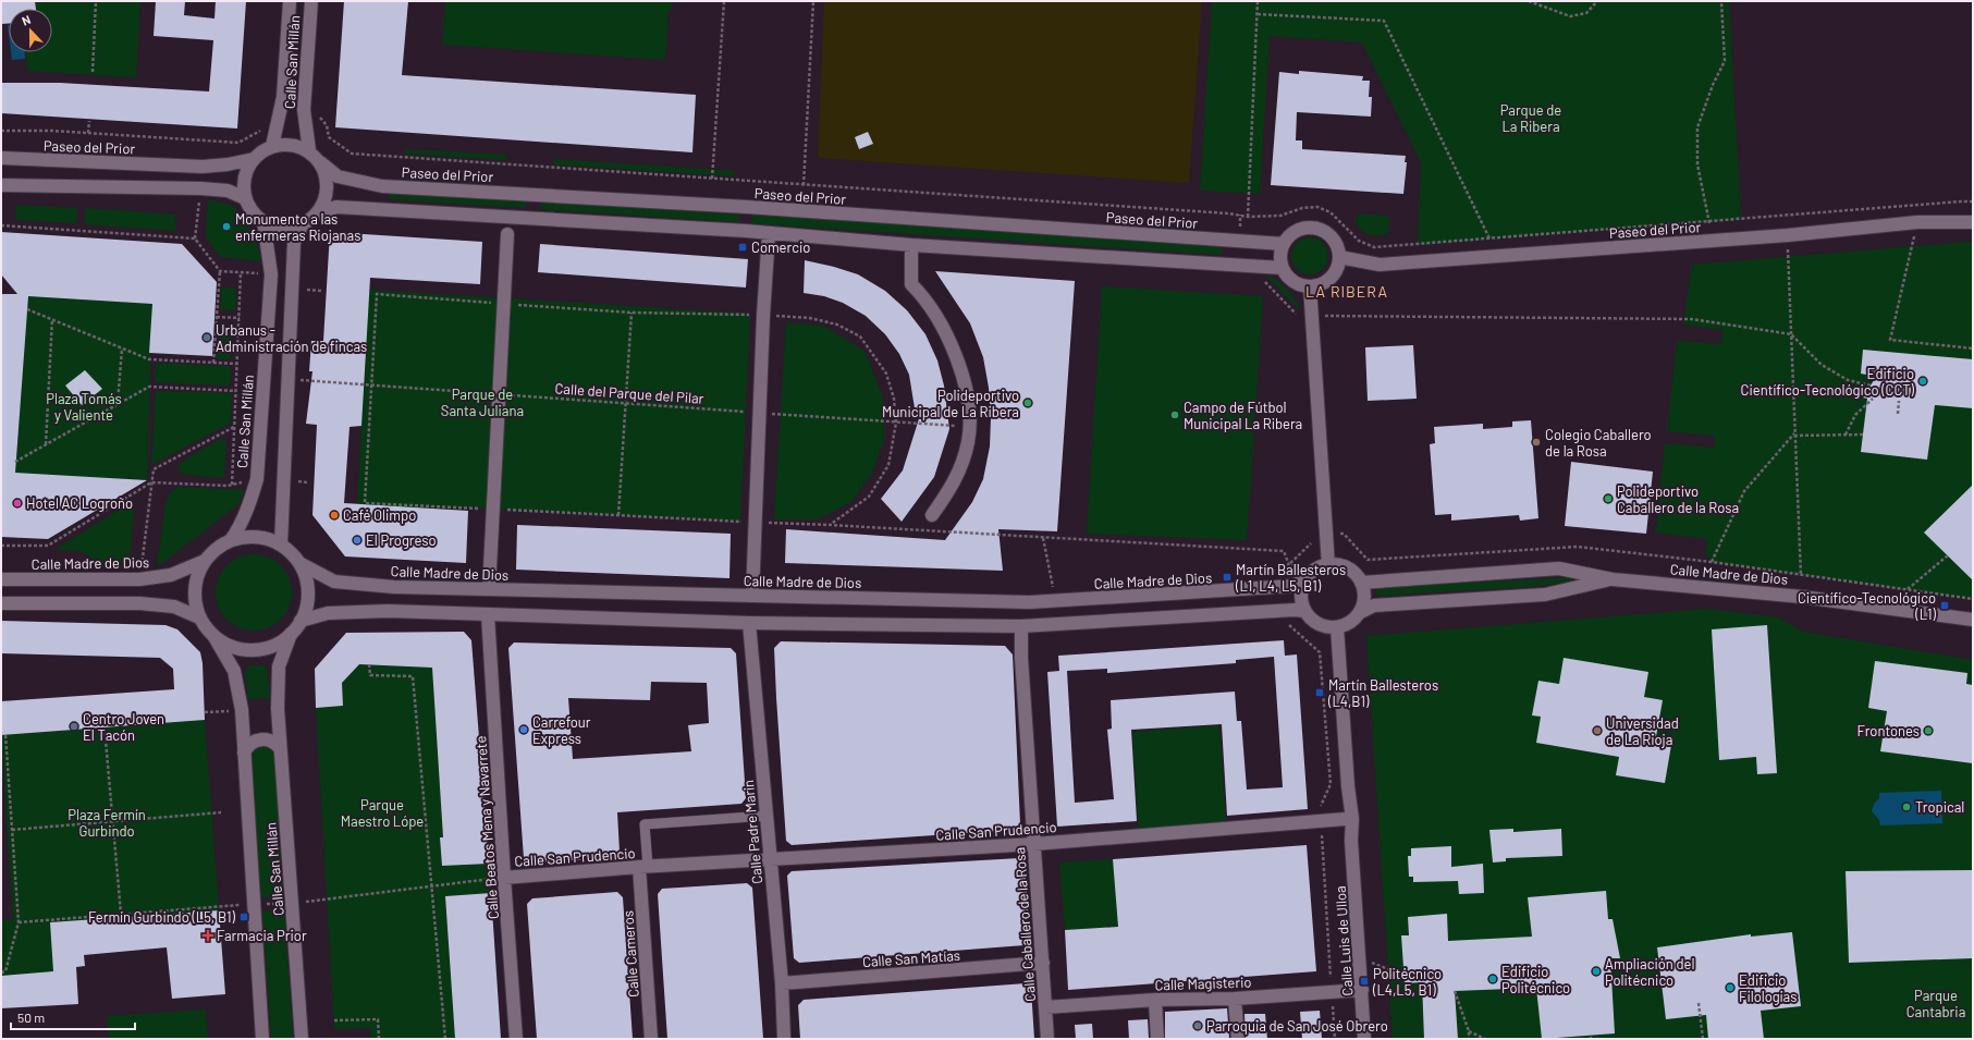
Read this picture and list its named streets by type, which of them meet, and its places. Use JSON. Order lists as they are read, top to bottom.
{
  "streets": {
    "street": [
      "Calle San Millán",
      "Paseo del Prior",
      "Calle Madre de Dios",
      "Calle Beatos Mena y Navarrete",
      "Calle San Prudencio",
      "Calle Padre Marín",
      "Calle Caballero de la Rosa",
      "Calle Luis de Ulloa",
      "Calle Cameros",
      "Calle San Matías",
      "Calle Magisterio"
    ],
    "path": ["Calle del Parque del Pilar"]
  },
  "crossings": [
    ["Calle San Millán", "Paseo del Prior"],
    ["Calle San Millán", "Calle Madre de Dios"],
    ["Calle Madre de Dios", "Calle Luis de Ulloa"],
    ["Calle Beatos Mena y Navarrete", "Calle San Prudencio"],
    ["Calle San Prudencio", "Calle Padre Marín"],
    ["Calle San Prudencio", "Calle Caballero de la Rosa"],
    ["Calle San Prudencio", "Calle Luis de Ulloa"],
    ["Calle San Prudencio", "Calle Cameros"],
    ["Calle Padre Marín", "Calle San Matías"],
    ["Calle Caballero de la Rosa", "Calle San Matías"],
    ["Calle Caballero de la Rosa", "Calle Magisterio"],
    ["Calle Luis de Ulloa", "Calle Magisterio"]
  ],
  "districts": ["LA RIBERA"],
  "parks": [
    "Parque de La Ribera",
    "Parque de Santa Juliana",
    "Plaza Tomás y Valiente",
    "Parque Maestro Lópe",
    "Plaza Fermín Gurbindo",
    "Parque Cantabria"
  ],
  "places": {
    "other": [
      "Monumento a las enfermeras Riojanas",
      "Urbanus - Administración de fincas",
      "Edificio Científico-Tecnológico (CCT)",
      "Polideportivo Municipal de La Ribera",
      "Campo de Fútbol Municipal La Ribera",
      "Colegio Caballero de la Rosa",
      "Polideportivo Caballero de la Rosa",
      "Hotel AC Logroño",
      "Café Olimpo",
      "El Progreso",
      "Centro Joven El Tacón",
      "Carrefour Express",
      "Universidad de La Rioja",
      "Frontones",
      "Tropical",
      "Ampliación del Politécnico",
      "Edificio Politécnico",
      "Edificio Filologías",
      "Parroquia de San José Obrero"
    ],
    "transit": [
      "Comercio",
      "Martín Ballesteros (L1, L4, L5, B1)",
      "Científico-Tecnológico (L1)",
      "Martín Ballesteros (L4,B1)",
      "Fermín Gurbindo (L5, B1)",
      "Politécnico (L4,L5, B1)"
    ],
    "health": ["Farmacia Prior"]
  },
  "scale_bar": "50 m",
  "north": "top"
}
